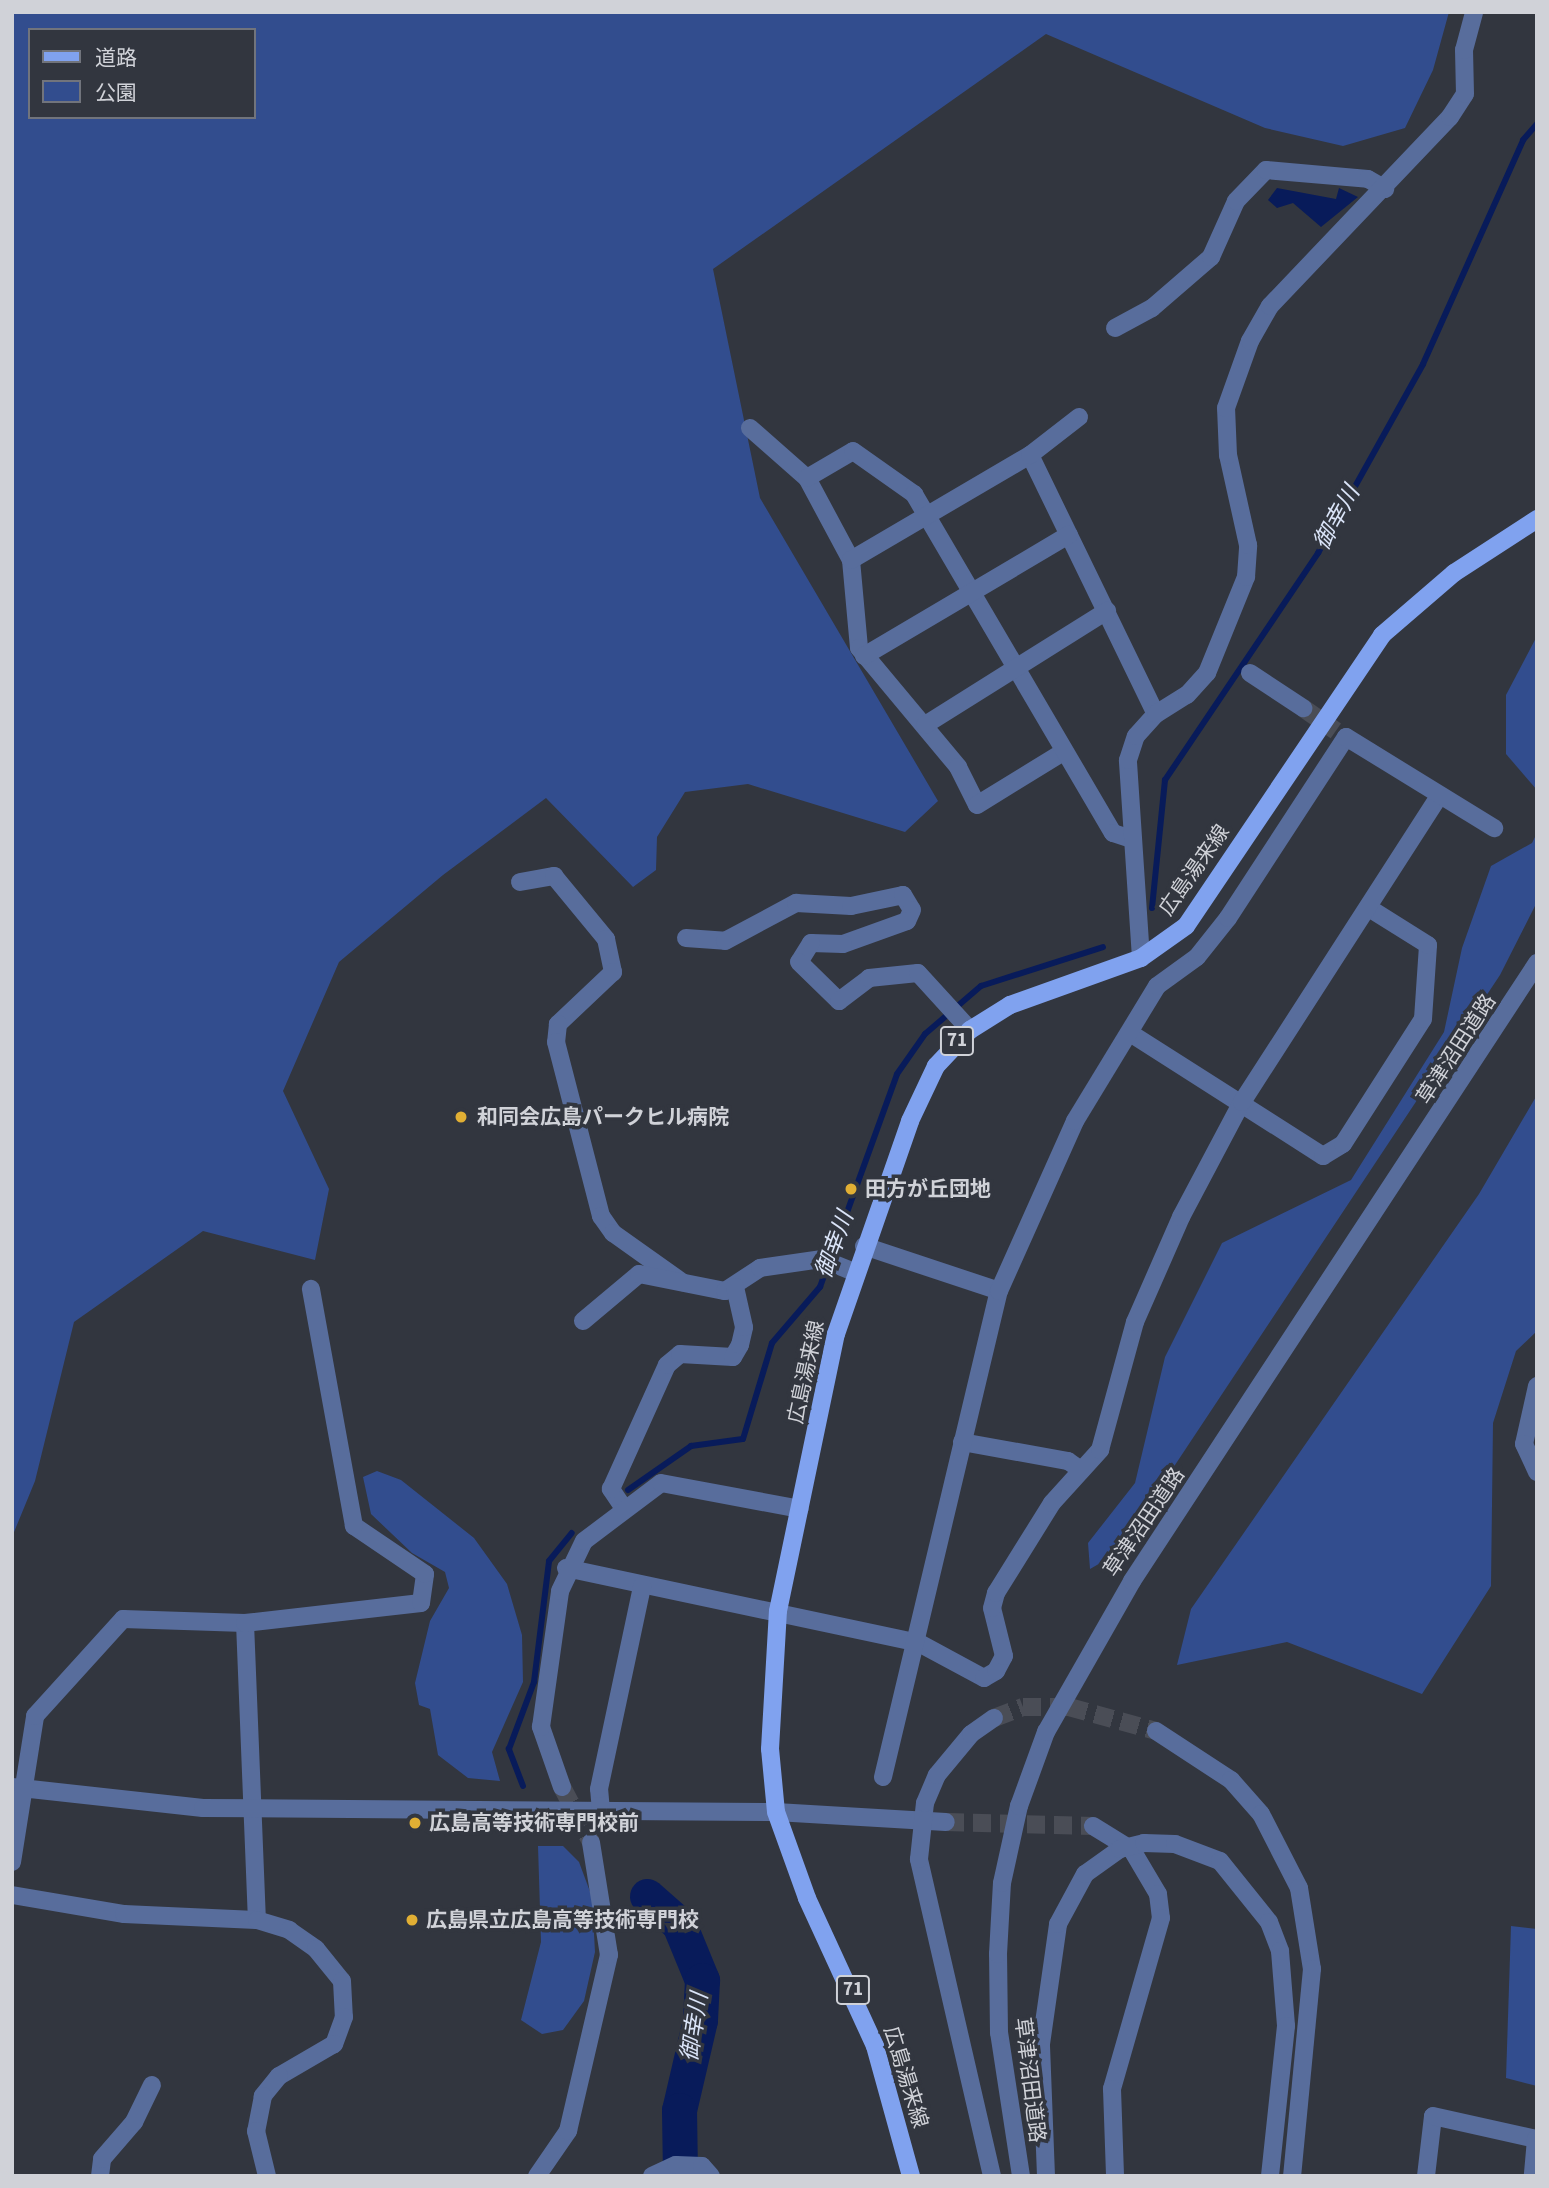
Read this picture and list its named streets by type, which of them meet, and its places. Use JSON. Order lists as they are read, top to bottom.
{
  "streets": {
    "main road": ["広島湯来線", "71"],
    "street": ["草津沼田道路"]
  },
  "water": ["御幸川"],
  "places": [
    "和同会広島パークヒル病院",
    "田方が丘団地",
    "広島高等技術専門校前",
    "広島県立広島高等技術専門校"
  ],
  "legend": ["道路", "公園"]
}
